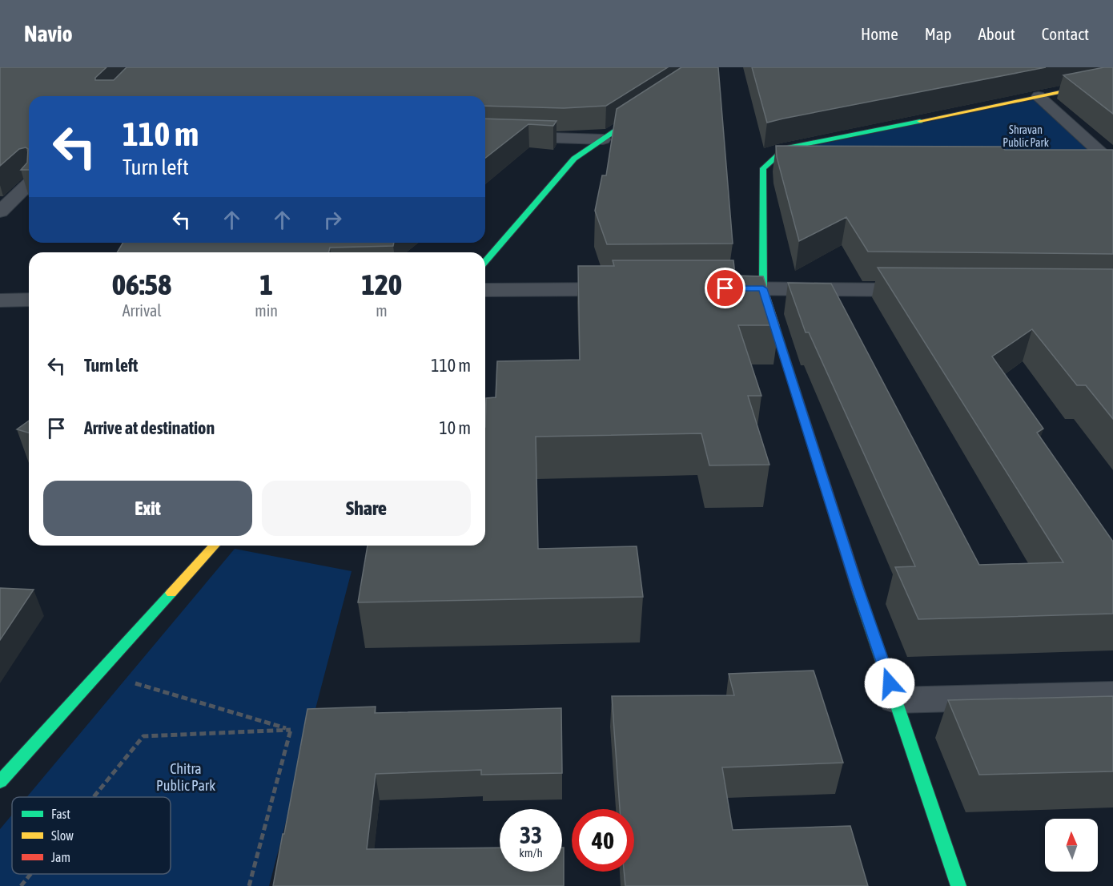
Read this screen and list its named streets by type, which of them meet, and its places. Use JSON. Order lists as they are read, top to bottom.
{
  "parks": ["Shravan Public Park", "Chitra Public Park"],
  "legend": ["Fast", "Slow", "Jam"],
  "north": "top",
  "page": {
    "header": "Navio",
    "nav": [
      "Home",
      "Map",
      "About",
      "Contact"
    ],
    "turn": ["110 m", "Turn left"],
    "eta": [
      "06:58",
      "Arrival",
      "1",
      "min",
      "120",
      "m"
    ],
    "list": [
      {
        "name": "Turn left",
        "value": "110 m"
      },
      {
        "name": "Arrive at destination",
        "value": "10 m"
      }
    ],
    "buttons": ["Exit", "Share"],
    "speed": "33 km/h",
    "limit": "40"
  }
}
